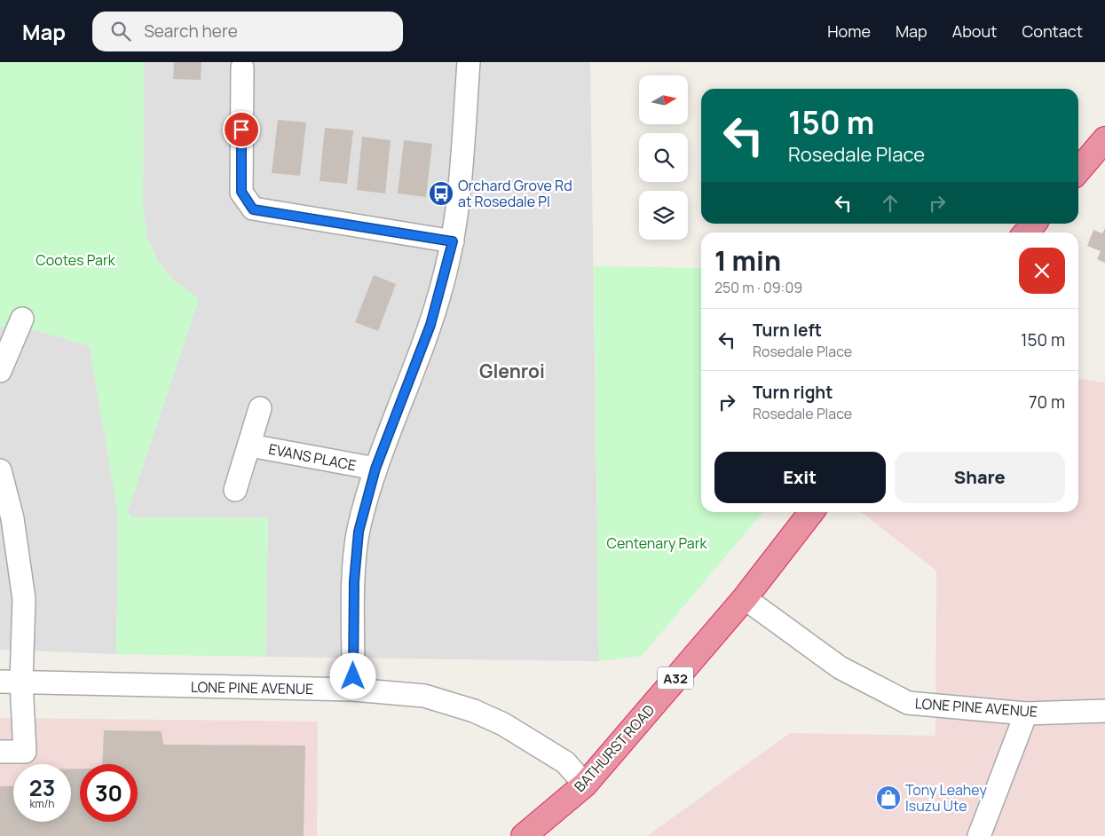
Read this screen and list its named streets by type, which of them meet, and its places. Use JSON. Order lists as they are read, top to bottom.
{
  "streets": {
    "highway": ["A32", "BATHURST ROAD"],
    "street": ["EVANS PLACE", "LONE PINE AVENUE"]
  },
  "crossings": [
    ["LONE PINE AVENUE", "BATHURST ROAD"]
  ],
  "districts": ["Glenroi"],
  "parks": ["Cootes Park", "Centenary Park"],
  "places": {
    "bus stop": ["Orchard Grove Rd at Rosedale Pl"],
    "shop": ["Tony Leahey Isuzu Ute"]
  },
  "north": "right",
  "page": {
    "header": "Map",
    "search": "Search here",
    "nav": [
      "Home",
      "Map",
      "About",
      "Contact"
    ],
    "turn": ["150 m", "Rosedale Place"],
    "heading": ["1 min", "250 m · 09:09"],
    "list": [
      {
        "name": "Turn left",
        "note": "Rosedale Place",
        "value": "150 m"
      },
      {
        "name": "Turn right",
        "note": "Rosedale Place",
        "value": "70 m"
      }
    ],
    "buttons": ["Exit", "Share"],
    "speed": "23 km/h",
    "limit": "30"
  }
}
